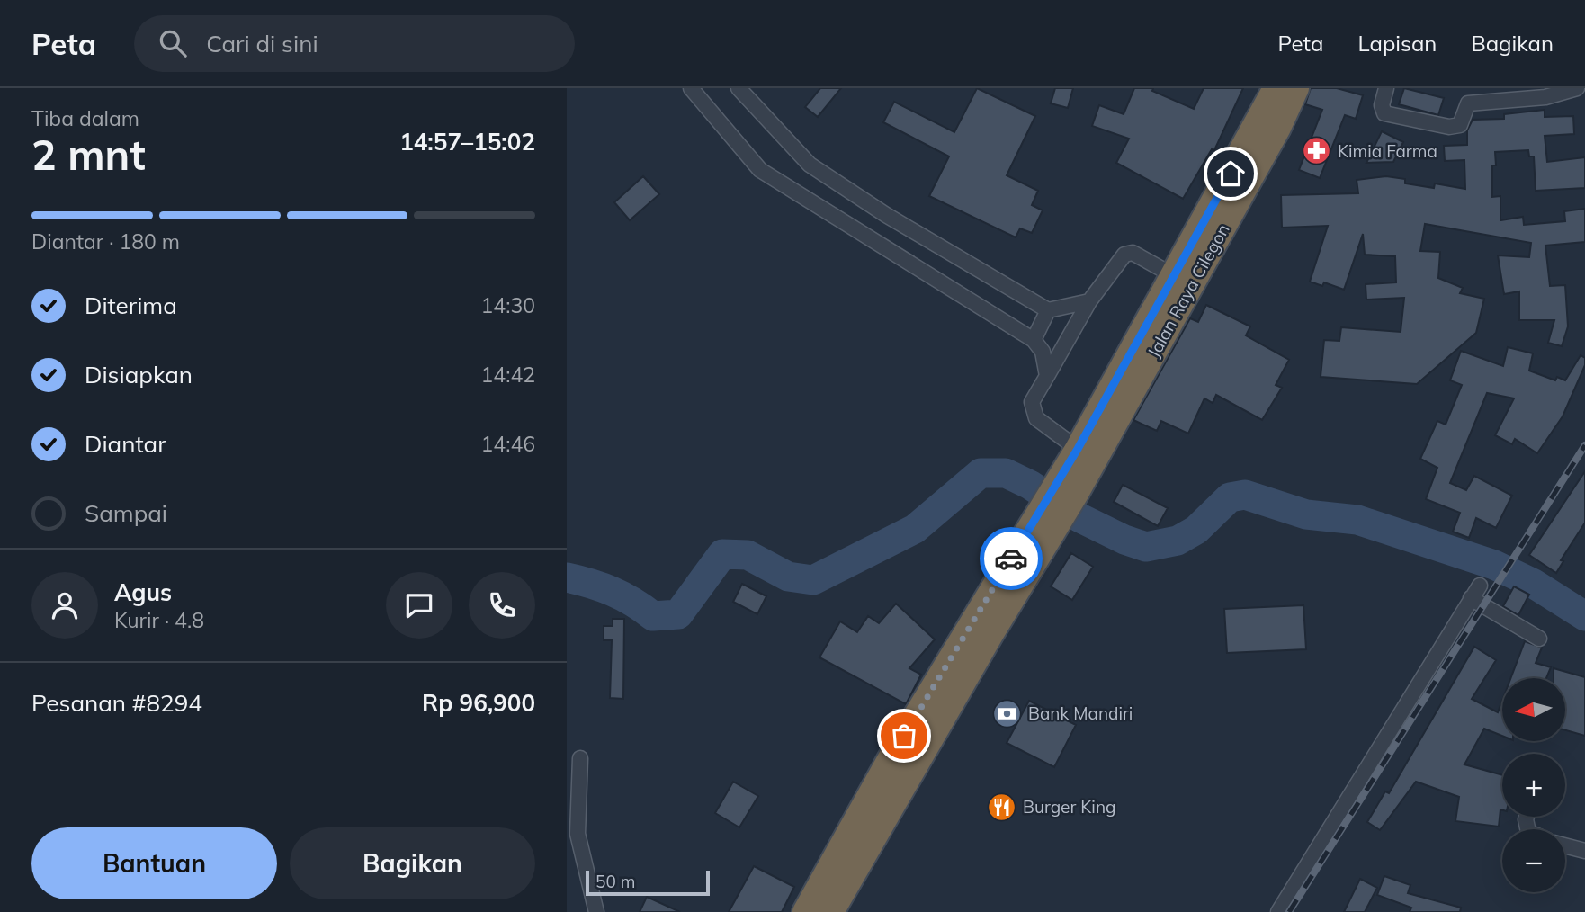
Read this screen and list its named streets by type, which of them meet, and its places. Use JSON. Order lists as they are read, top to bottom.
{
  "streets": {
    "highway": ["Jalan Raya Cilegon"]
  },
  "places": {
    "pharmacy": ["Kimia Farma"],
    "bank": ["Bank Mandiri"],
    "restaurant": ["Burger King"]
  },
  "scale_bar": "50 m",
  "north": "left",
  "page": {
    "header": "Peta",
    "search": "Cari di sini",
    "nav": ["Peta", "Lapisan", "Bagikan"],
    "heading": ["2 mnt", "Tiba dalam", "14:57–15:02"],
    "panel": [
      "Agus",
      "Kurir · 4.8",
      "Pesanan #8294",
      "Rp 96,900"
    ],
    "bar": "Diantar · 180 m",
    "list": [
      ["Diterima", "14:30"],
      ["Disiapkan", "14:42"],
      ["Diantar", "14:46"],
      "Sampai"
    ],
    "map_buttons": ["+", "−"],
    "buttons": ["Bantuan", "Bagikan"],
    "scale": "50 m"
  }
}
